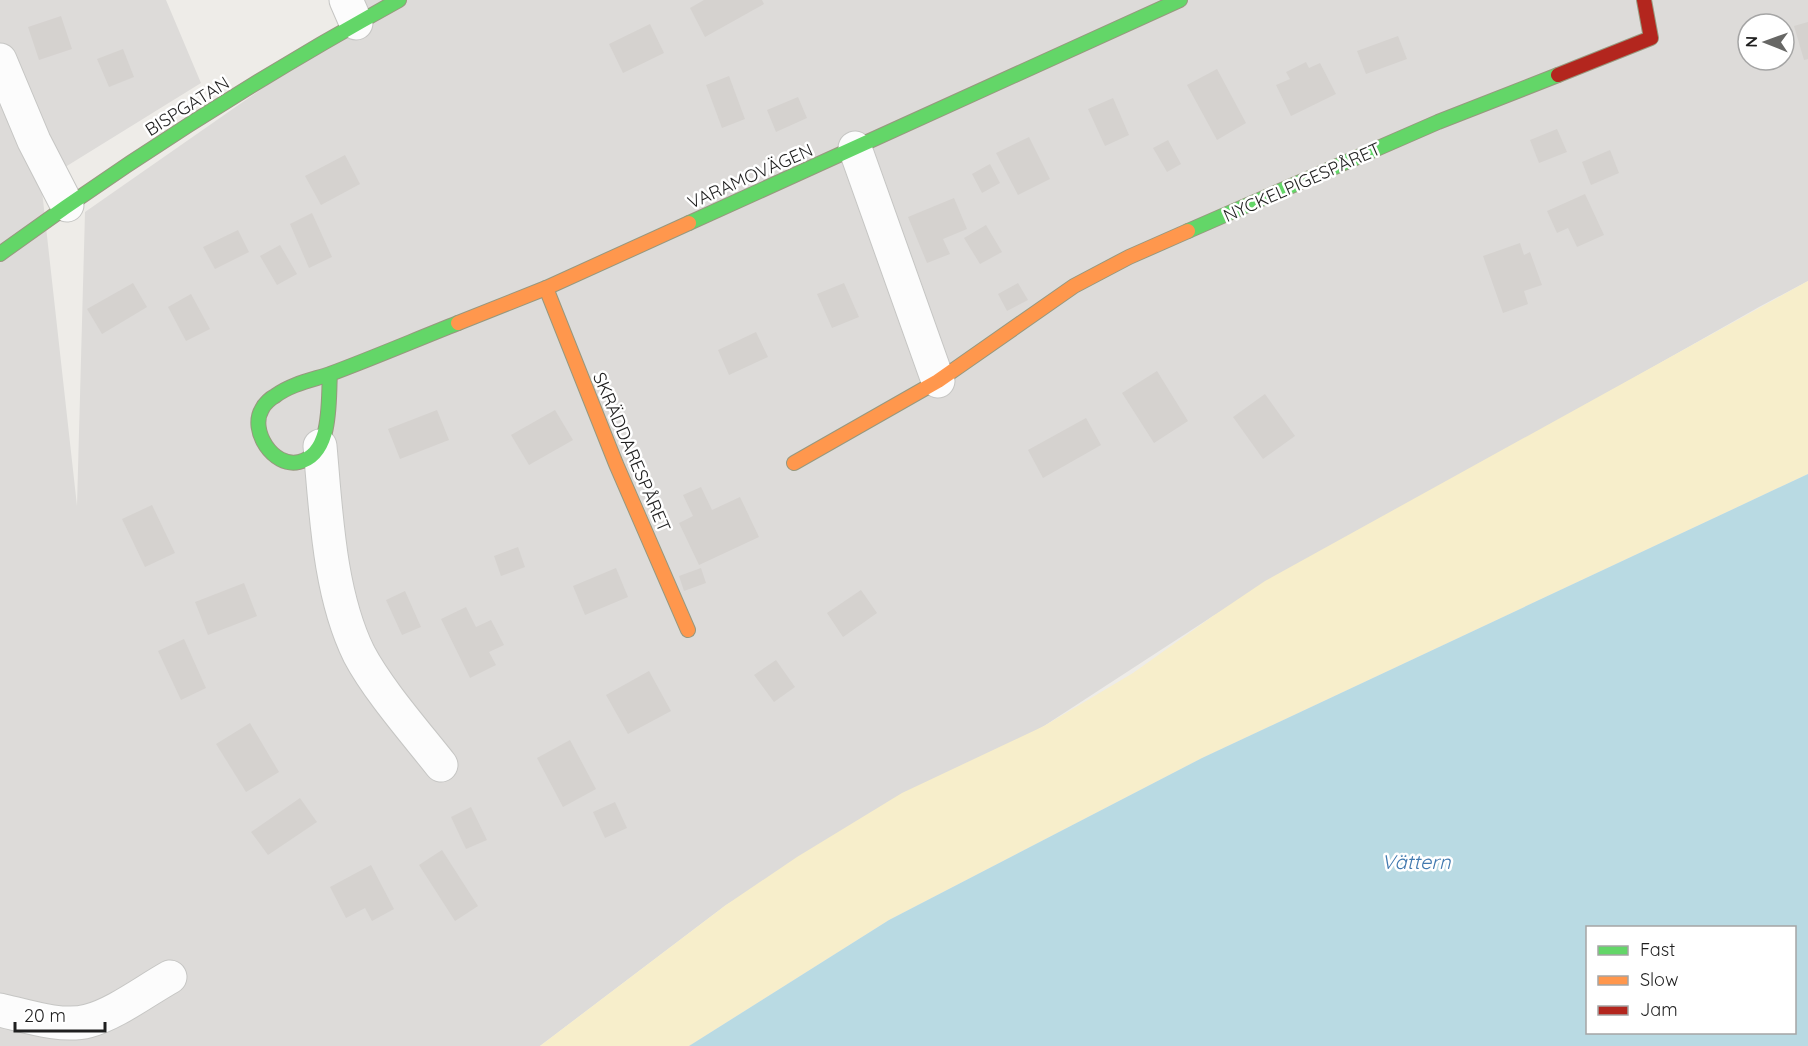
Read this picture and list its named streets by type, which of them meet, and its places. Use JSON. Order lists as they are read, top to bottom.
{
  "streets": {
    "street": [
      "BISPGATAN",
      "VARAMOVÄGEN",
      "NYCKELPIGESPÅRET",
      "SKRÄDDARESPÅRET"
    ]
  },
  "crossings": [
    ["VARAMOVÄGEN", "SKRÄDDARESPÅRET"]
  ],
  "water": ["Vättern"],
  "legend": ["Fast", "Slow", "Jam"],
  "scale_bar": "20 m",
  "north": "left"
}
